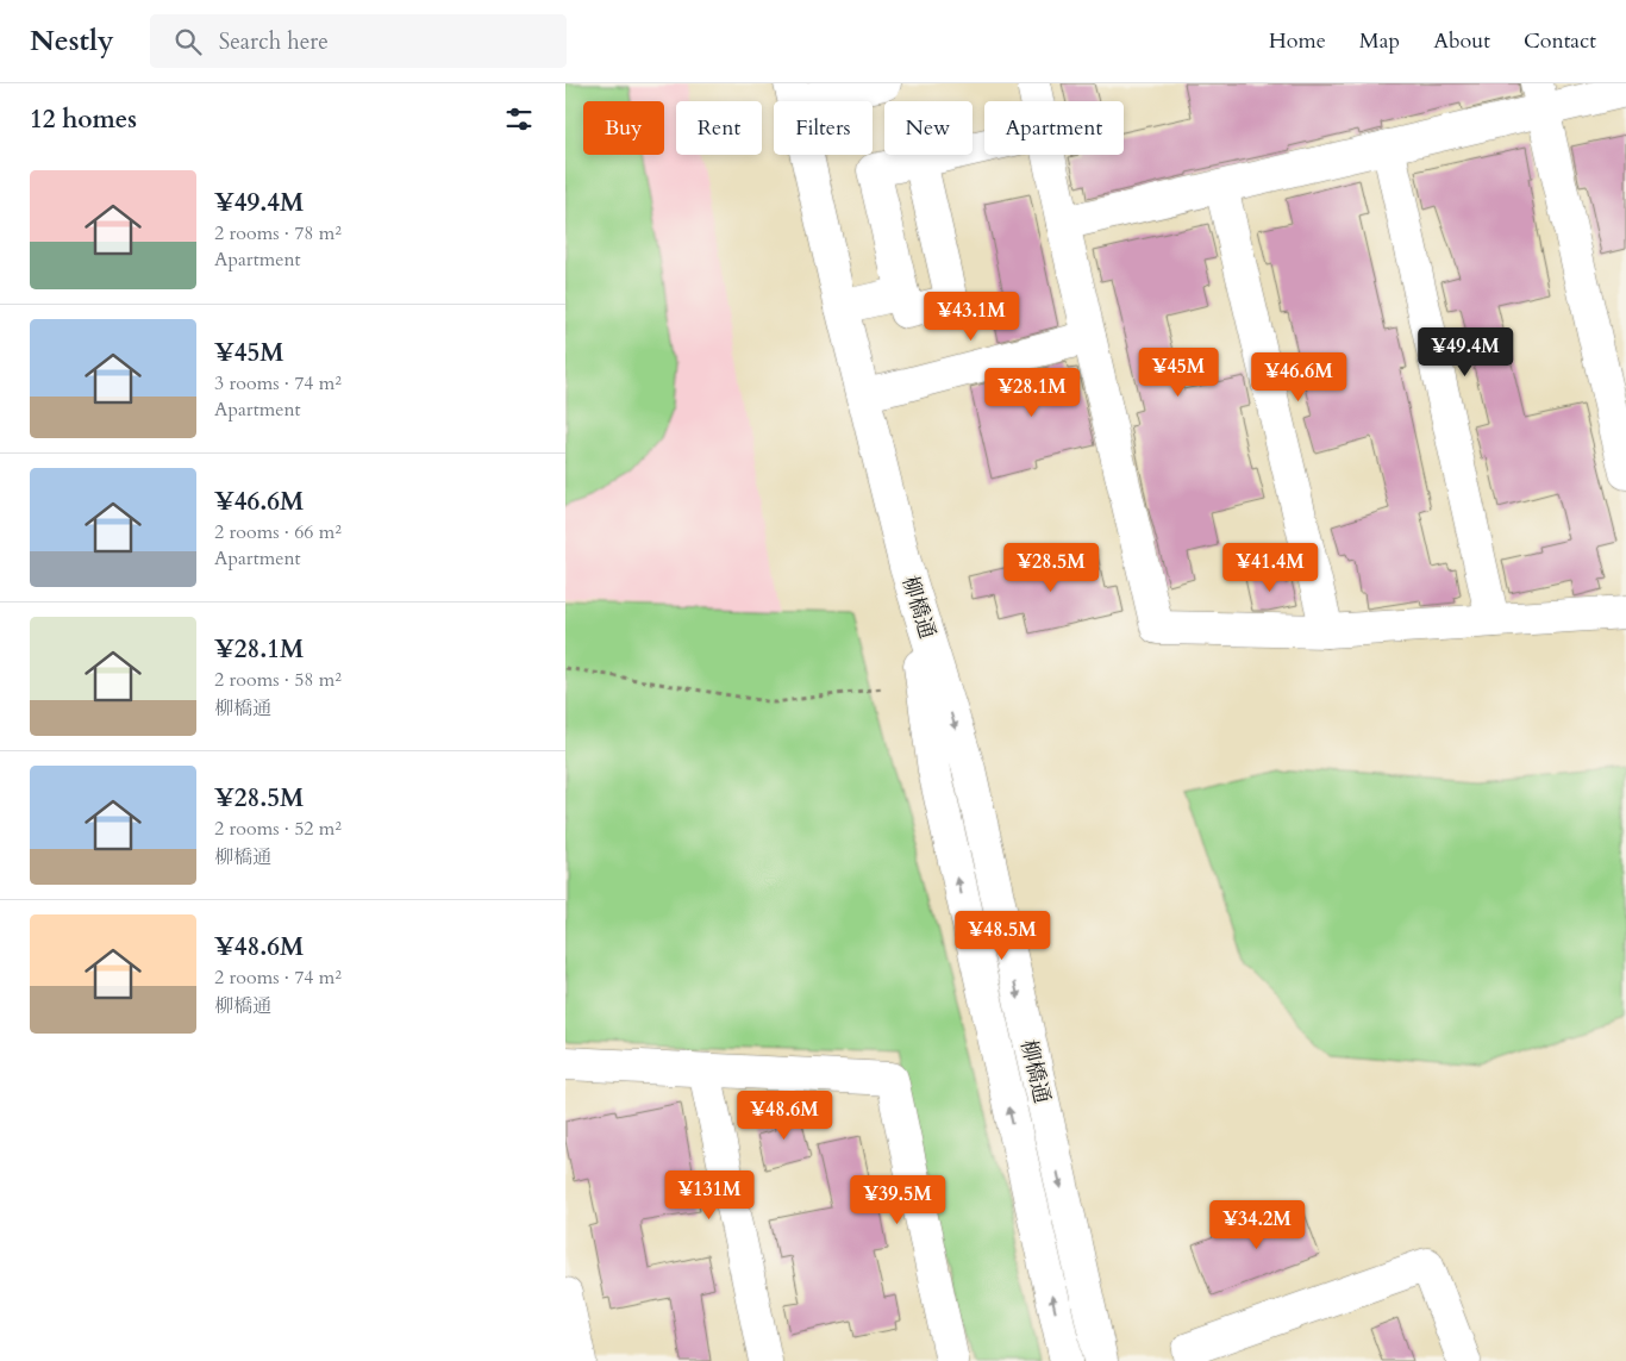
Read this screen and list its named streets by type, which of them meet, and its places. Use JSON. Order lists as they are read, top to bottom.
{
  "streets": {
    "street": ["柳橋通"]
  },
  "page": {
    "header": "Nestly",
    "search": "Search here",
    "nav": [
      "Home",
      "Map",
      "About",
      "Contact"
    ],
    "heading": "12 homes",
    "chip": [
      "Buy",
      "Rent",
      "Filters",
      "New",
      "Apartment"
    ],
    "list": [
      {
        "name": "¥49.4M",
        "note": "2 rooms · 78 m² · Apartment"
      },
      {
        "name": "¥45M",
        "note": "3 rooms · 74 m² · Apartment"
      },
      {
        "name": "¥46.6M",
        "note": "2 rooms · 66 m² · Apartment"
      },
      {
        "name": "¥28.1M",
        "note": "2 rooms · 58 m² · 柳橋通"
      },
      {
        "name": "¥28.5M",
        "note": "2 rooms · 52 m² · 柳橋通"
      },
      {
        "name": "¥48.6M",
        "note": "2 rooms · 74 m² · 柳橋通"
      }
    ],
    "price": [
      "¥43.1M",
      "¥49.4M",
      "¥45M",
      "¥46.6M",
      "¥28.1M",
      "¥28.5M",
      "¥41.4M",
      "¥48.5M",
      "¥48.6M",
      "¥131M",
      "¥39.5M",
      "¥34.2M"
    ]
  }
}
